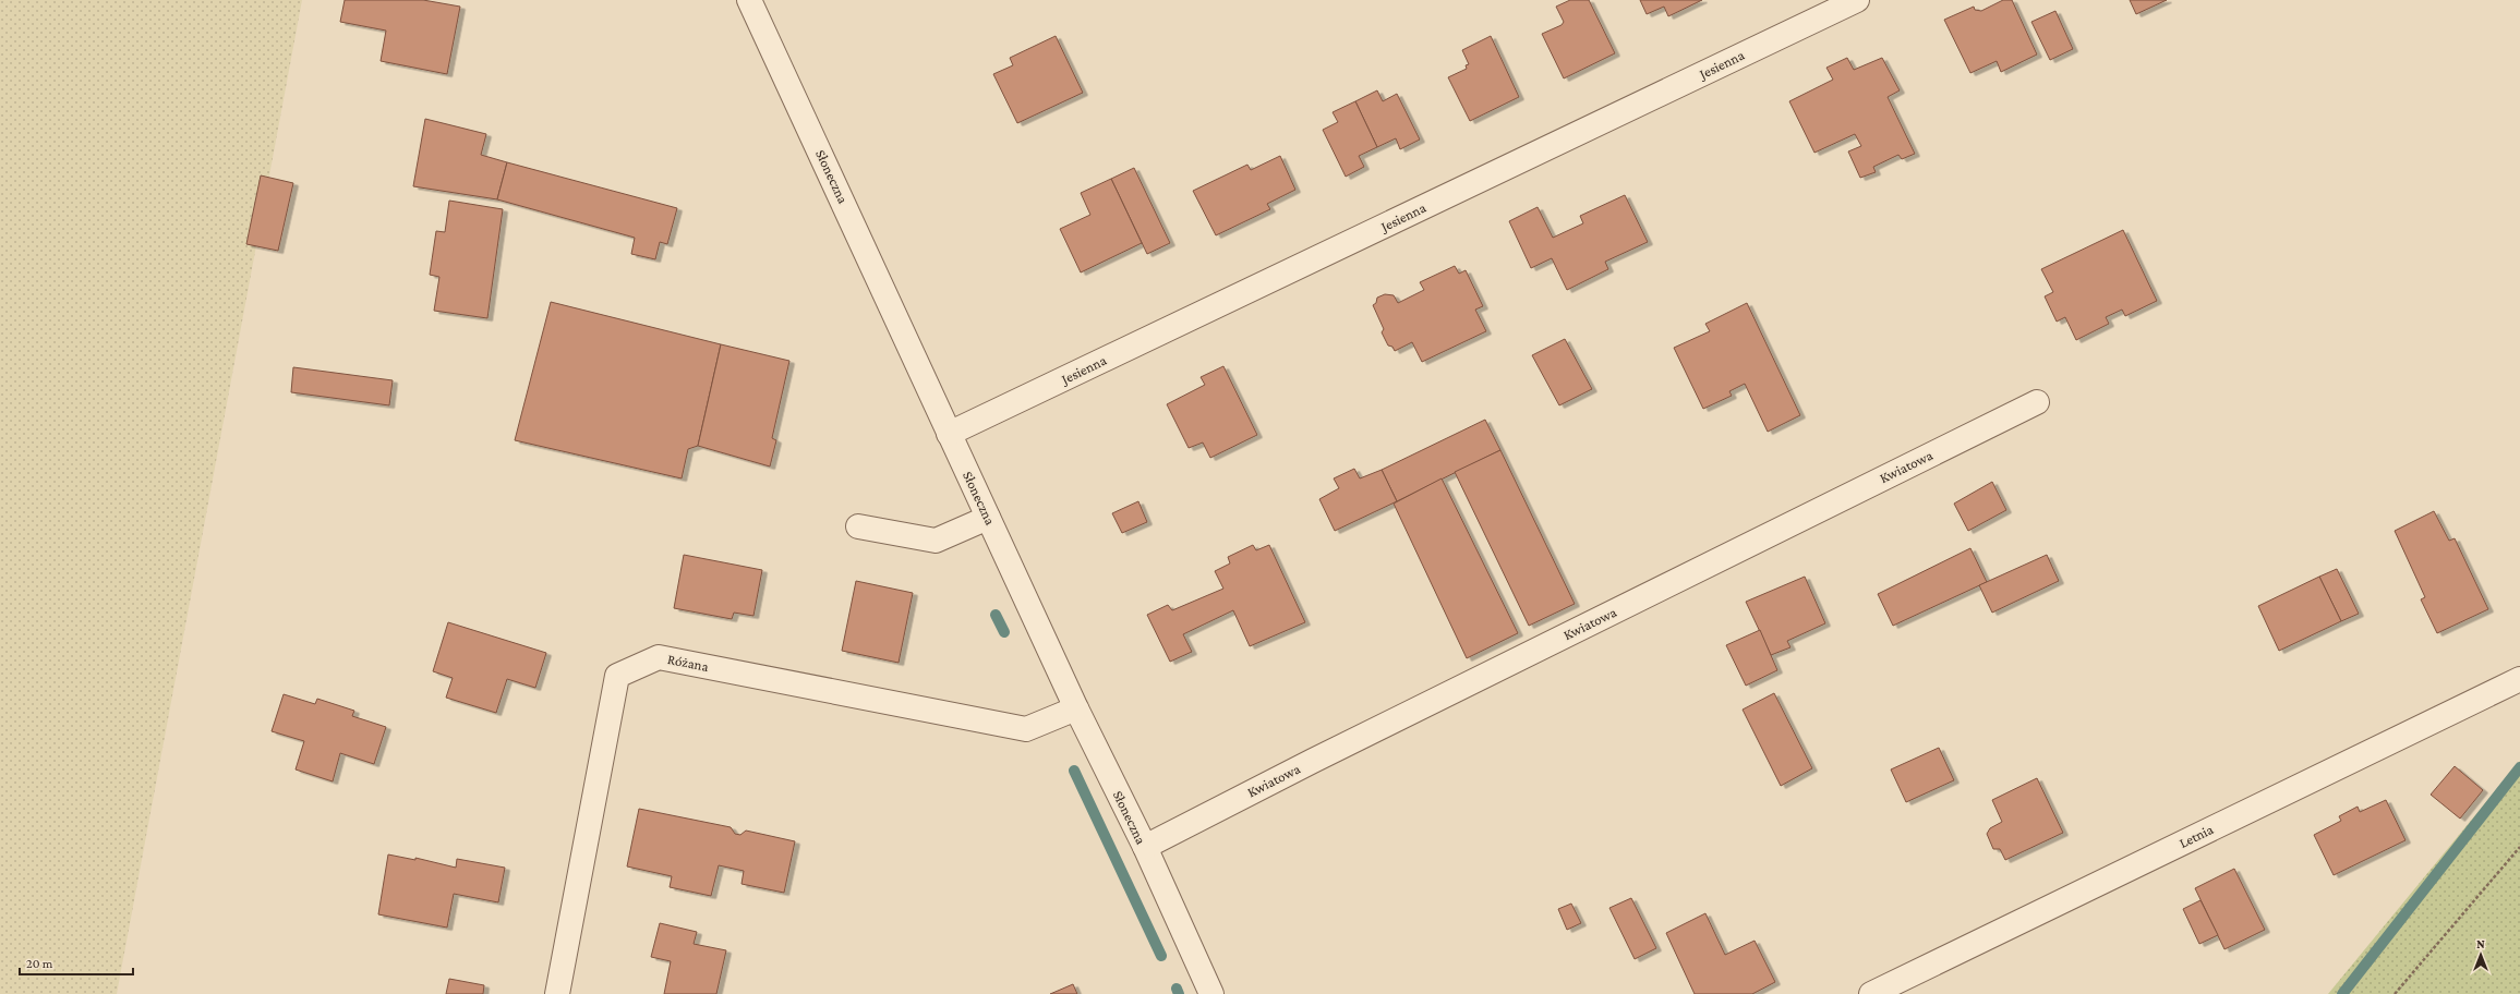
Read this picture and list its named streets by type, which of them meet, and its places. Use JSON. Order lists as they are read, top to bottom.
{
  "streets": {
    "street": [
      "Jesienna",
      "Słoneczna",
      "Kwiatowa",
      "Różana",
      "Letnia"
    ]
  },
  "crossings": [
    ["Jesienna", "Słoneczna"],
    ["Słoneczna", "Kwiatowa"],
    ["Słoneczna", "Różana"]
  ],
  "scale_bar": "20 m",
  "north": "top"
}
